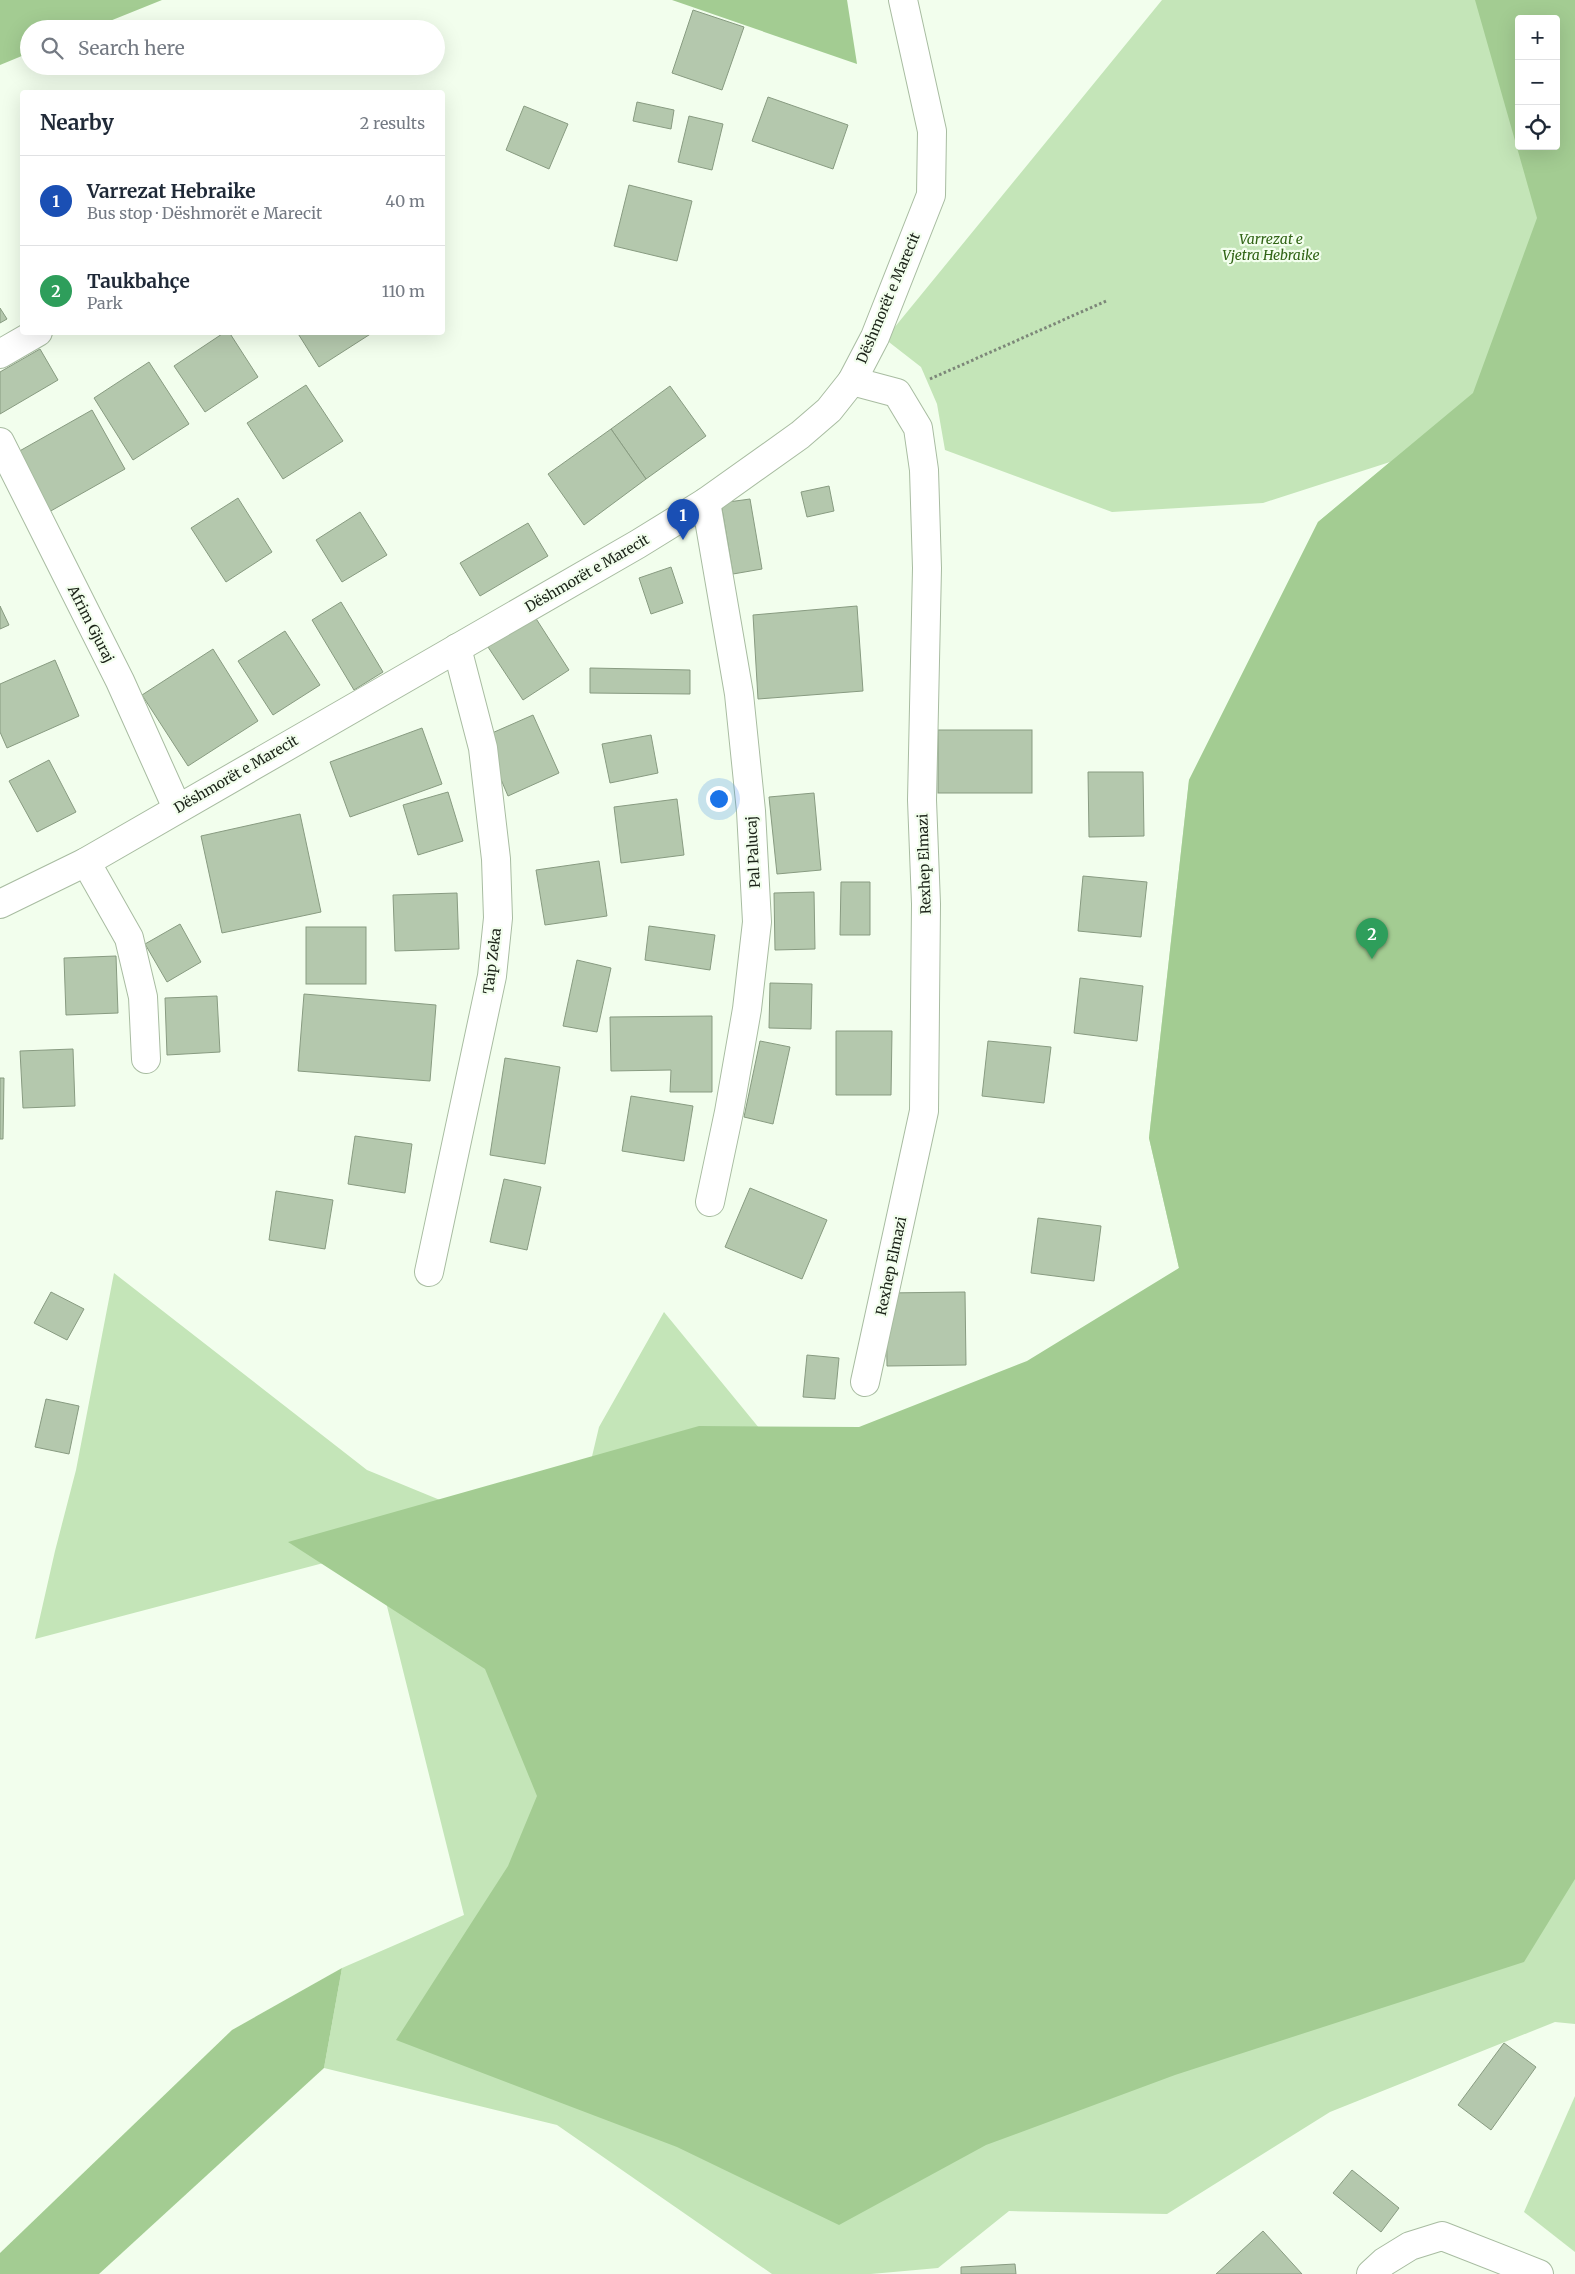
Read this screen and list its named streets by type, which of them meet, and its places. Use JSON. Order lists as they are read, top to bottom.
{
  "streets": {
    "street": [
      "Dëshmorët e Marecit",
      "Afrim Gjuraj",
      "Pal Palucaj",
      "Rexhep Elmazi",
      "Taip Zeka"
    ]
  },
  "crossings": [
    ["Dëshmorët e Marecit", "Afrim Gjuraj"],
    ["Dëshmorët e Marecit", "Pal Palucaj"],
    ["Dëshmorët e Marecit", "Taip Zeka"]
  ],
  "parks": ["Varrezat e Vjetra Hebraike"],
  "page": {
    "map_buttons": ["+", "−"],
    "search": "Search here",
    "heading": ["Nearby", "2 results"],
    "list": [
      {
        "mark": "1",
        "name": "Varrezat Hebraike",
        "note": "Bus stop · Dëshmorët e Marecit",
        "value": "40 m"
      },
      {
        "mark": "2",
        "name": "Taukbahçe",
        "note": "Park",
        "value": "110 m"
      }
    ],
    "pins": ["1", "2"]
  }
}
